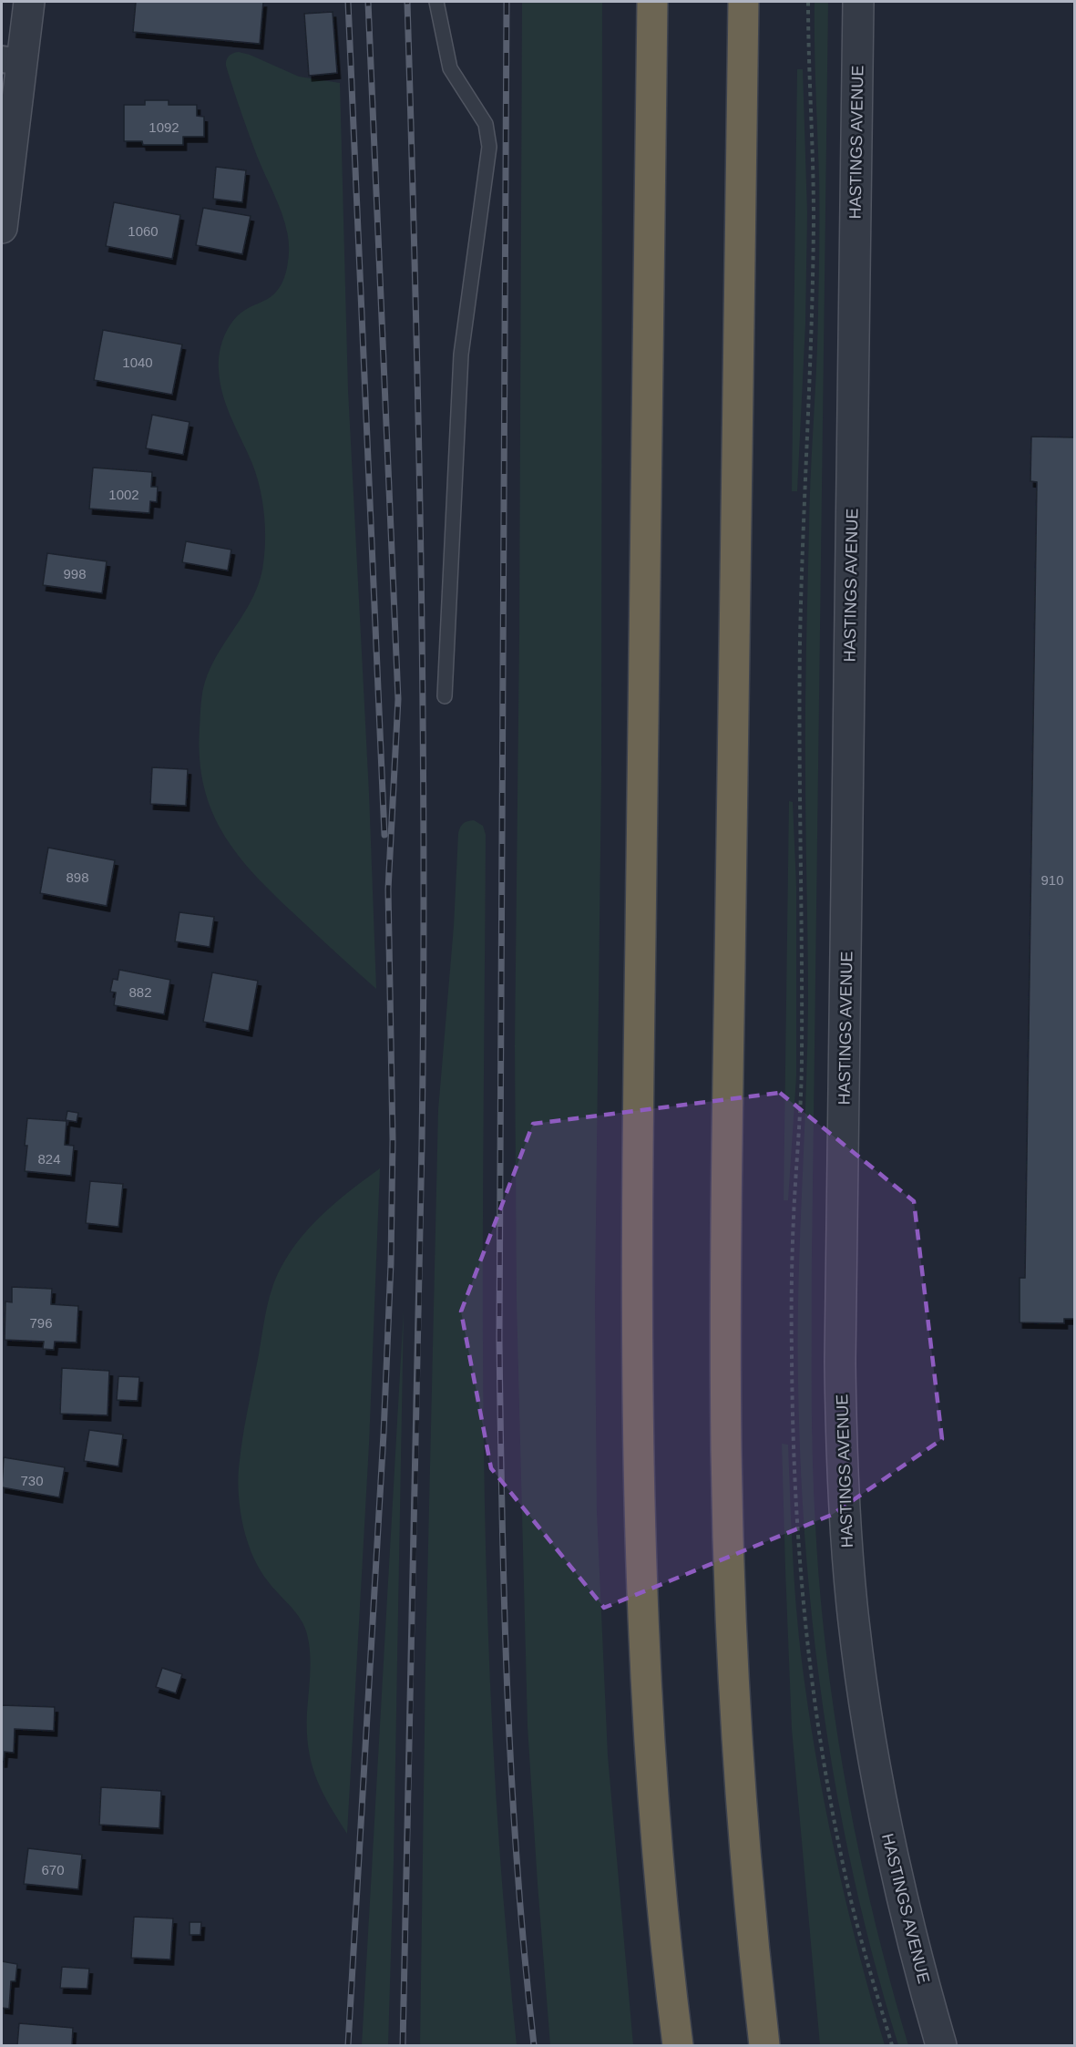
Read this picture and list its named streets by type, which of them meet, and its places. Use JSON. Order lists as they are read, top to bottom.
{
  "streets": {
    "street": ["HASTINGS AVENUE"]
  },
  "house_numbers": [
    "1092",
    "1060",
    "1040",
    "1002",
    "998",
    "898",
    "910",
    "882",
    "824",
    "796",
    "730",
    "670"
  ]
}
